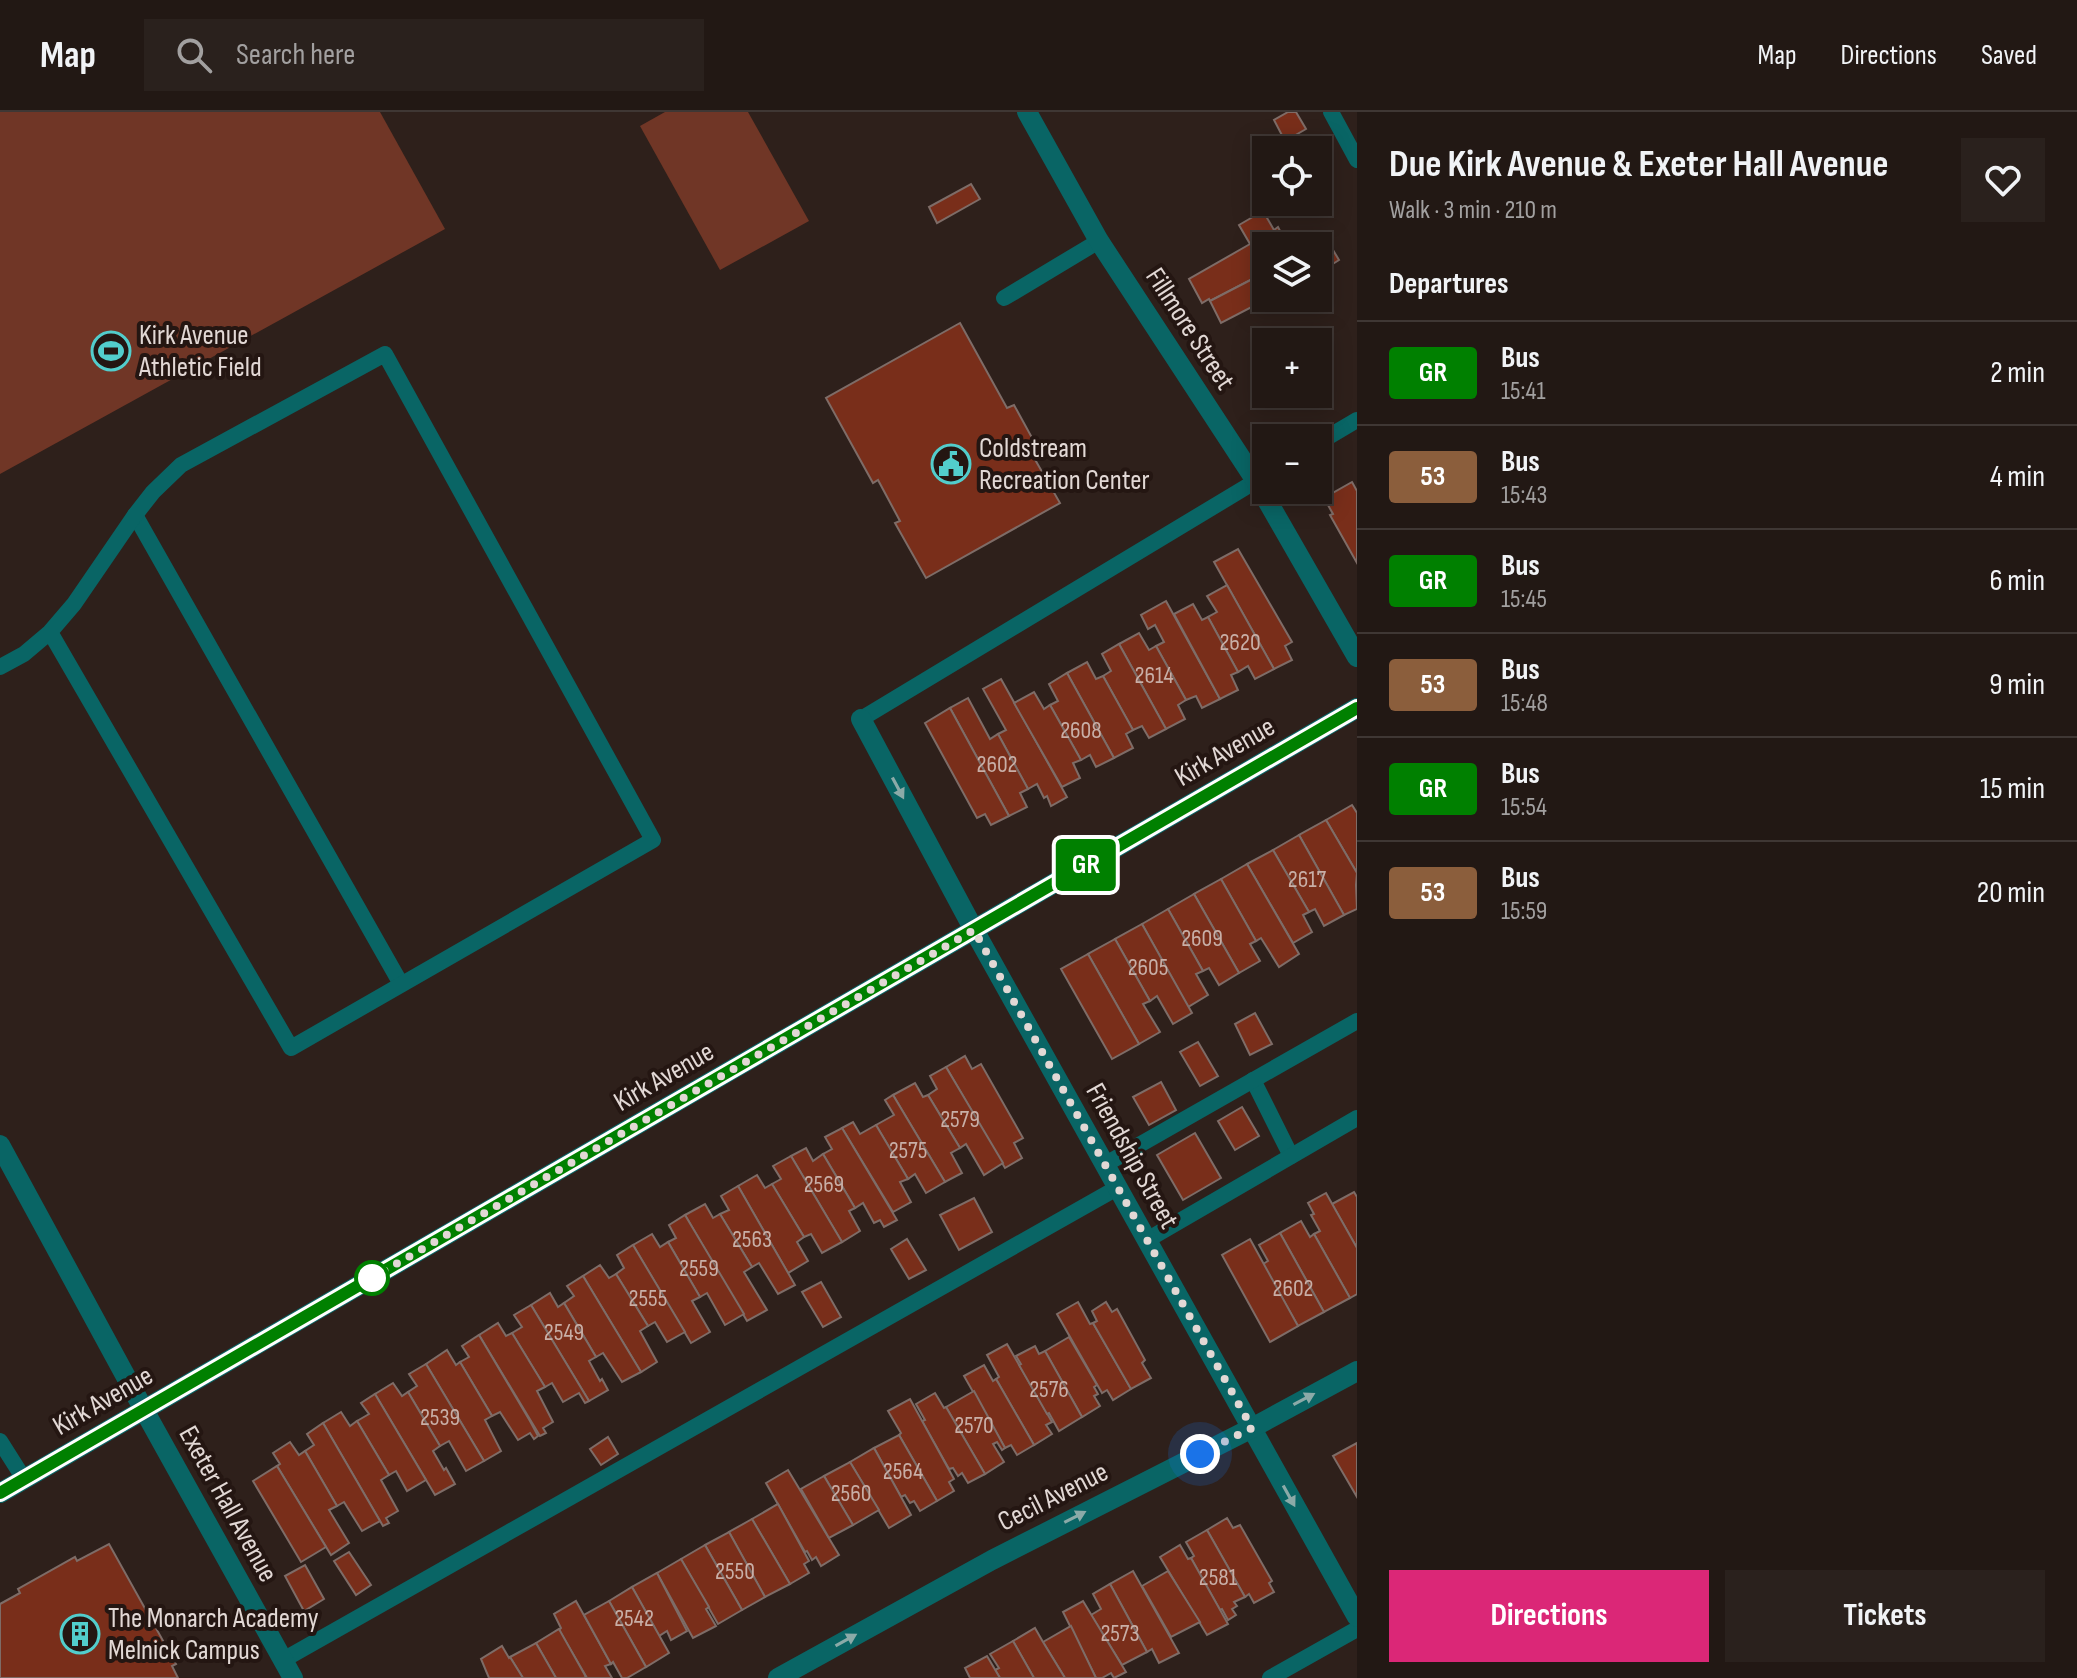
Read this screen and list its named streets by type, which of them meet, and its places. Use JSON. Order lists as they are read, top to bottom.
{
  "streets": {
    "street": [
      "Fillmore Street",
      "Kirk Avenue",
      "Friendship Street",
      "Cecil Avenue",
      "Exeter Hall Avenue"
    ]
  },
  "crossings": [
    ["Kirk Avenue", "Friendship Street"],
    ["Kirk Avenue", "Exeter Hall Avenue"],
    ["Friendship Street", "Cecil Avenue"]
  ],
  "one_way": ["Friendship Street", "Cecil Avenue"],
  "places": {
    "sports": ["Kirk Avenue Athletic Field"],
    "public building": ["Coldstream Recreation Center"],
    "building": ["The Monarch Academy Melnick Campus"]
  },
  "lines": ["bus line GR"],
  "house_numbers": [
    "2620",
    "2614",
    "2608",
    "2602",
    "2617",
    "2609",
    "2605",
    "2579",
    "2575",
    "2569",
    "2563",
    "2559",
    "2602",
    "2555",
    "2549",
    "2576",
    "2539",
    "2570",
    "2564",
    "2560",
    "2550",
    "2581",
    "2542",
    "2573"
  ],
  "page": {
    "header": "Map",
    "search": "Search here",
    "nav": ["Map", "Directions", "Saved"],
    "on_map": "GR",
    "heading": [
      ["Due Kirk Avenue & Exeter Hall Avenue", "Walk · 3 min · 210 m"],
      "Departures"
    ],
    "map_buttons": ["+", "−"],
    "list": [
      {
        "mark": "GR",
        "name": "Bus",
        "note": "15:41",
        "value": "2 min"
      },
      {
        "mark": "53",
        "name": "Bus",
        "note": "15:43",
        "value": "4 min"
      },
      {
        "mark": "GR",
        "name": "Bus",
        "note": "15:45",
        "value": "6 min"
      },
      {
        "mark": "53",
        "name": "Bus",
        "note": "15:48",
        "value": "9 min"
      },
      {
        "mark": "GR",
        "name": "Bus",
        "note": "15:54",
        "value": "15 min"
      },
      {
        "mark": "53",
        "name": "Bus",
        "note": "15:59",
        "value": "20 min"
      }
    ],
    "buttons": ["Directions", "Tickets"]
  }
}
